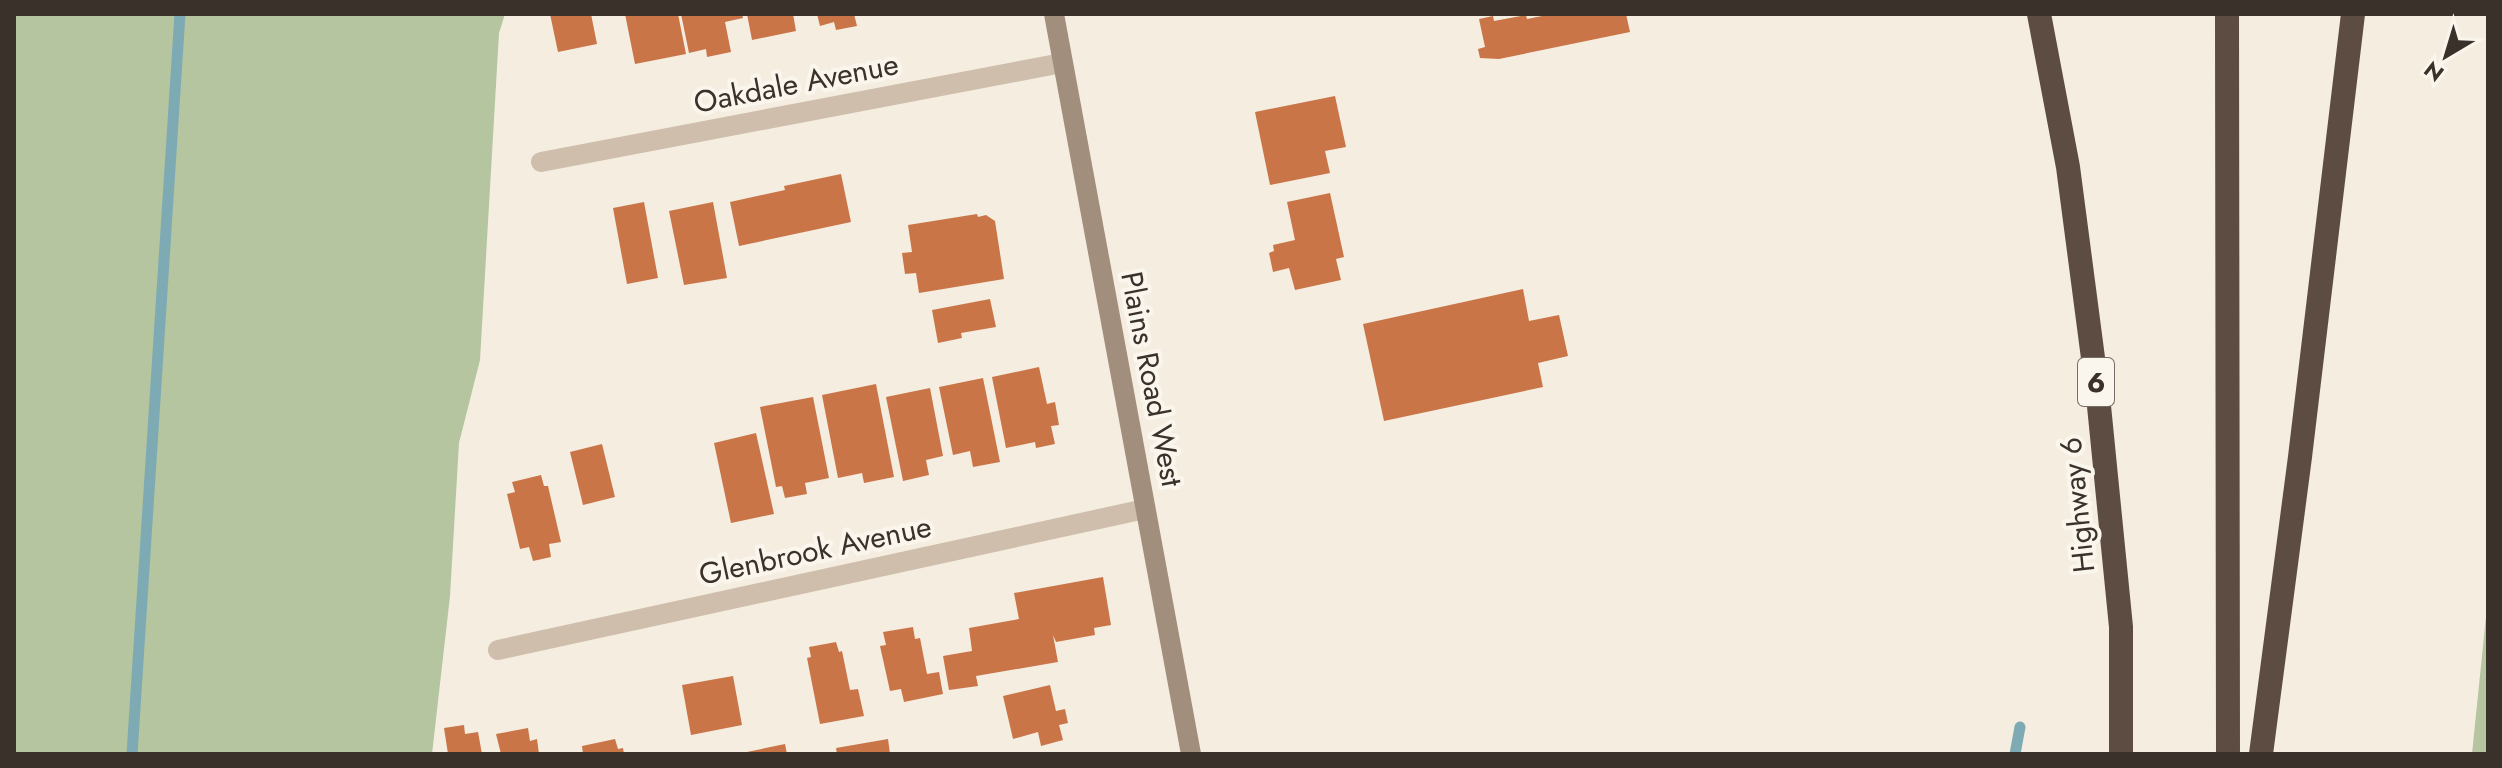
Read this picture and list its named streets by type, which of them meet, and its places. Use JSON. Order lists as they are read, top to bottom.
{
  "streets": {
    "highway": ["6", "Highway 6"],
    "main road": ["Plains Road West"],
    "street": ["Oakdale Avenue", "Glenbrook Avenue"]
  },
  "crossings": [
    ["Oakdale Avenue", "Plains Road West"],
    ["Plains Road West", "Glenbrook Avenue"]
  ],
  "north": "bottom left"
}
